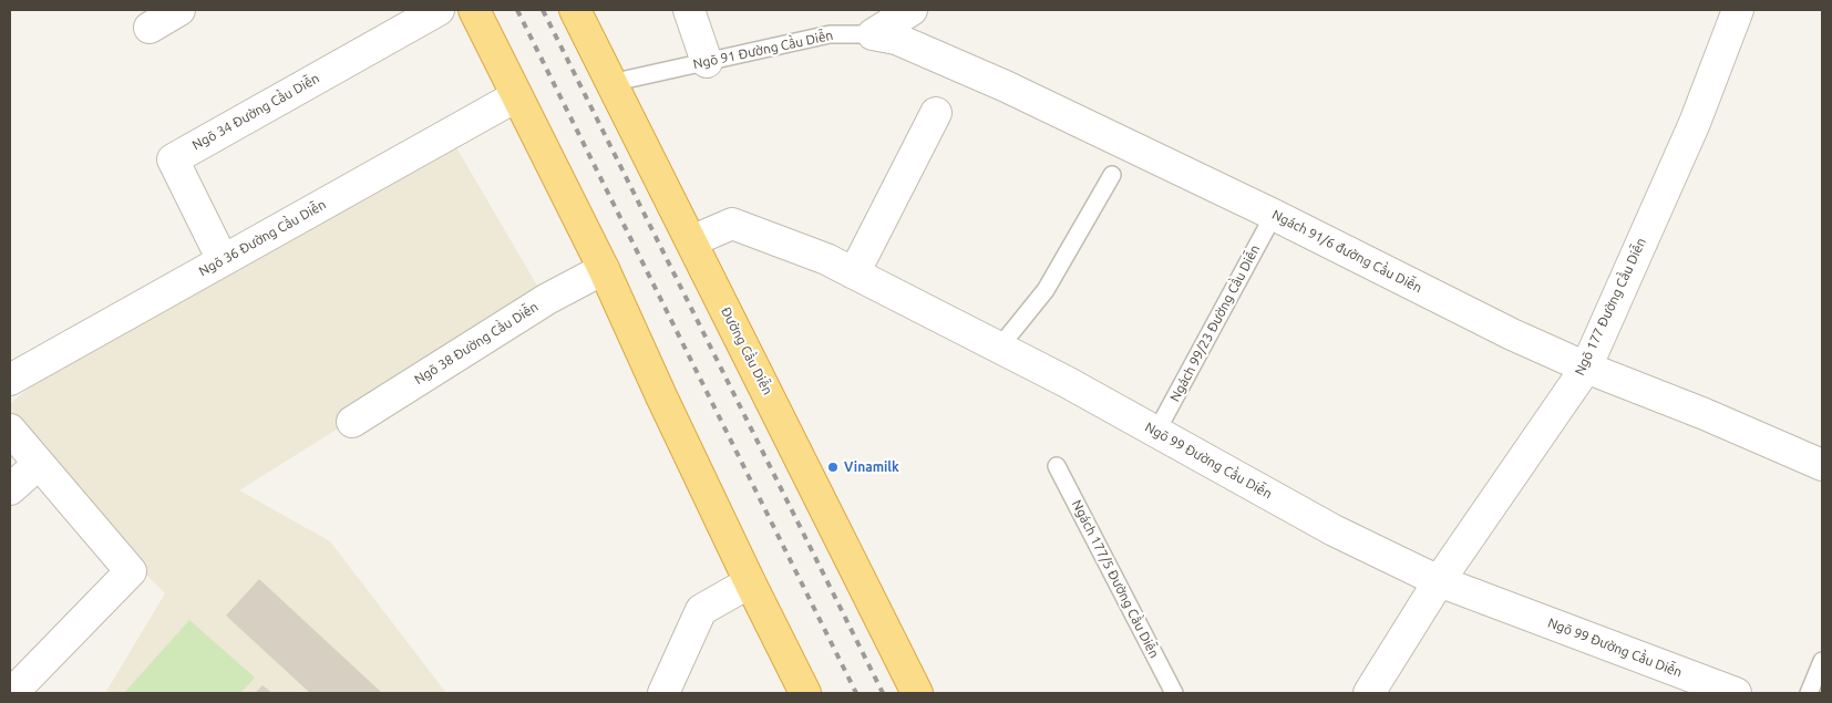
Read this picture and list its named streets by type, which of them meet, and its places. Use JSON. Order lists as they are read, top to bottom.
{
  "streets": {
    "highway": ["Đường Cầu Diễn"],
    "street": [
      "Ngõ 34 Đường Cầu Diễn",
      "Ngõ 36 Đường Cầu Diễn",
      "Ngách 91/6 đường Cầu Diễn",
      "Ngõ 177 Đường Cầu Diễn",
      "Ngõ 38 Đường Cầu Diễn",
      "Ngõ 99 Đường Cầu Diễn"
    ],
    "lane": ["Ngõ 91 Đường Cầu Diễn", "Ngách 99/23 Đường Cầu Diễn", "Ngách 177/5 Đường Cầu Diễn"]
  },
  "crossings": [
    ["Ngõ 91 Đường Cầu Diễn", "Ngách 91/6 đường Cầu Diễn"],
    ["Ngõ 91 Đường Cầu Diễn", "Đường Cầu Diễn"],
    ["Ngõ 34 Đường Cầu Diễn", "Ngõ 36 Đường Cầu Diễn"],
    ["Ngách 91/6 đường Cầu Diễn", "Ngõ 177 Đường Cầu Diễn"],
    ["Ngách 91/6 đường Cầu Diễn", "Ngách 99/23 Đường Cầu Diễn"],
    ["Ngõ 177 Đường Cầu Diễn", "Ngõ 99 Đường Cầu Diễn"],
    ["Ngách 99/23 Đường Cầu Diễn", "Ngõ 99 Đường Cầu Diễn"],
    ["Đường Cầu Diễn", "Ngõ 99 Đường Cầu Diễn"]
  ],
  "places": ["Vinamilk"]
}
